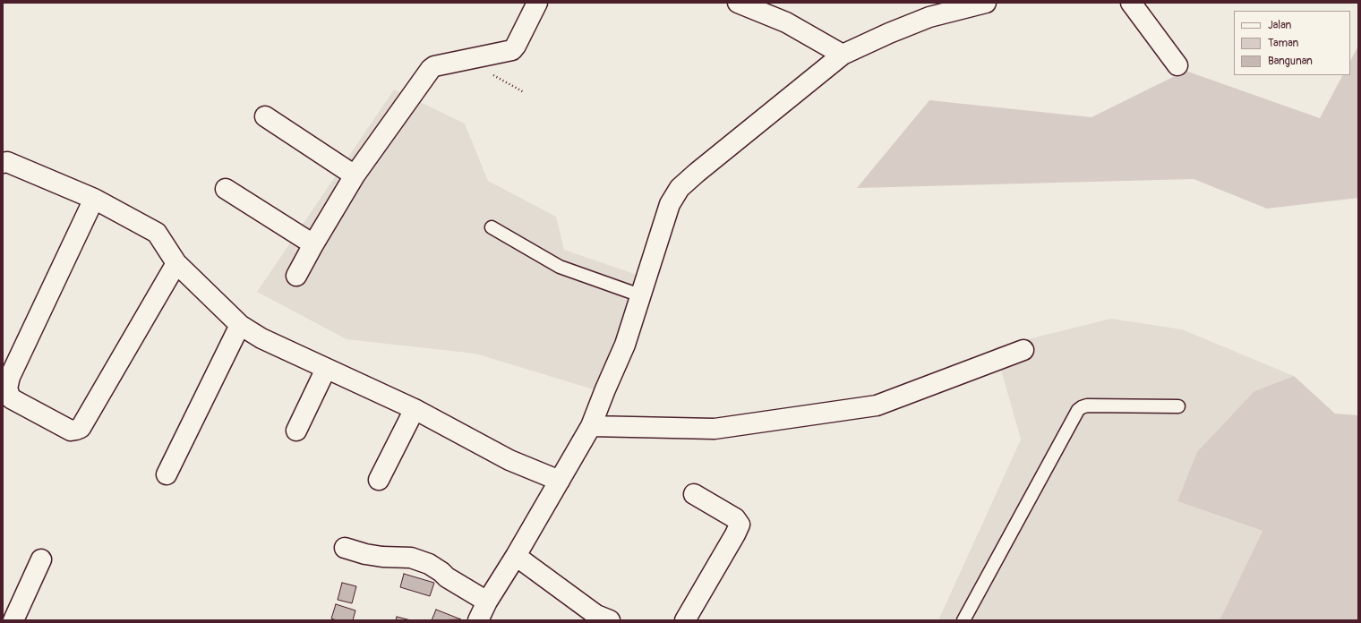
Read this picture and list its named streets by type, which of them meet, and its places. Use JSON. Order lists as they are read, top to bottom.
{
  "legend": ["Jalan", "Taman", "Bangunan"]
}
